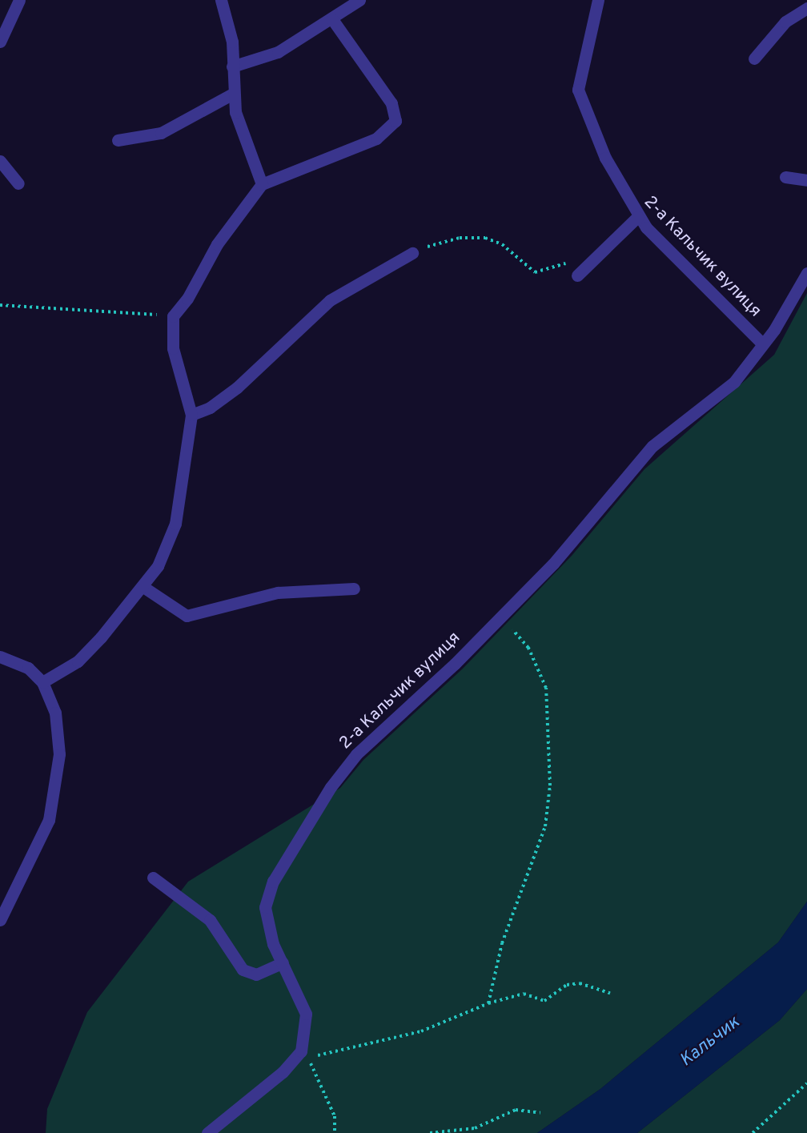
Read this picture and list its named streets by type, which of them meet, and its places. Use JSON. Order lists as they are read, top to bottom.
{
  "streets": {
    "street": ["2-а Кальчик вулиця"]
  },
  "water": ["Кальчик"]
}
